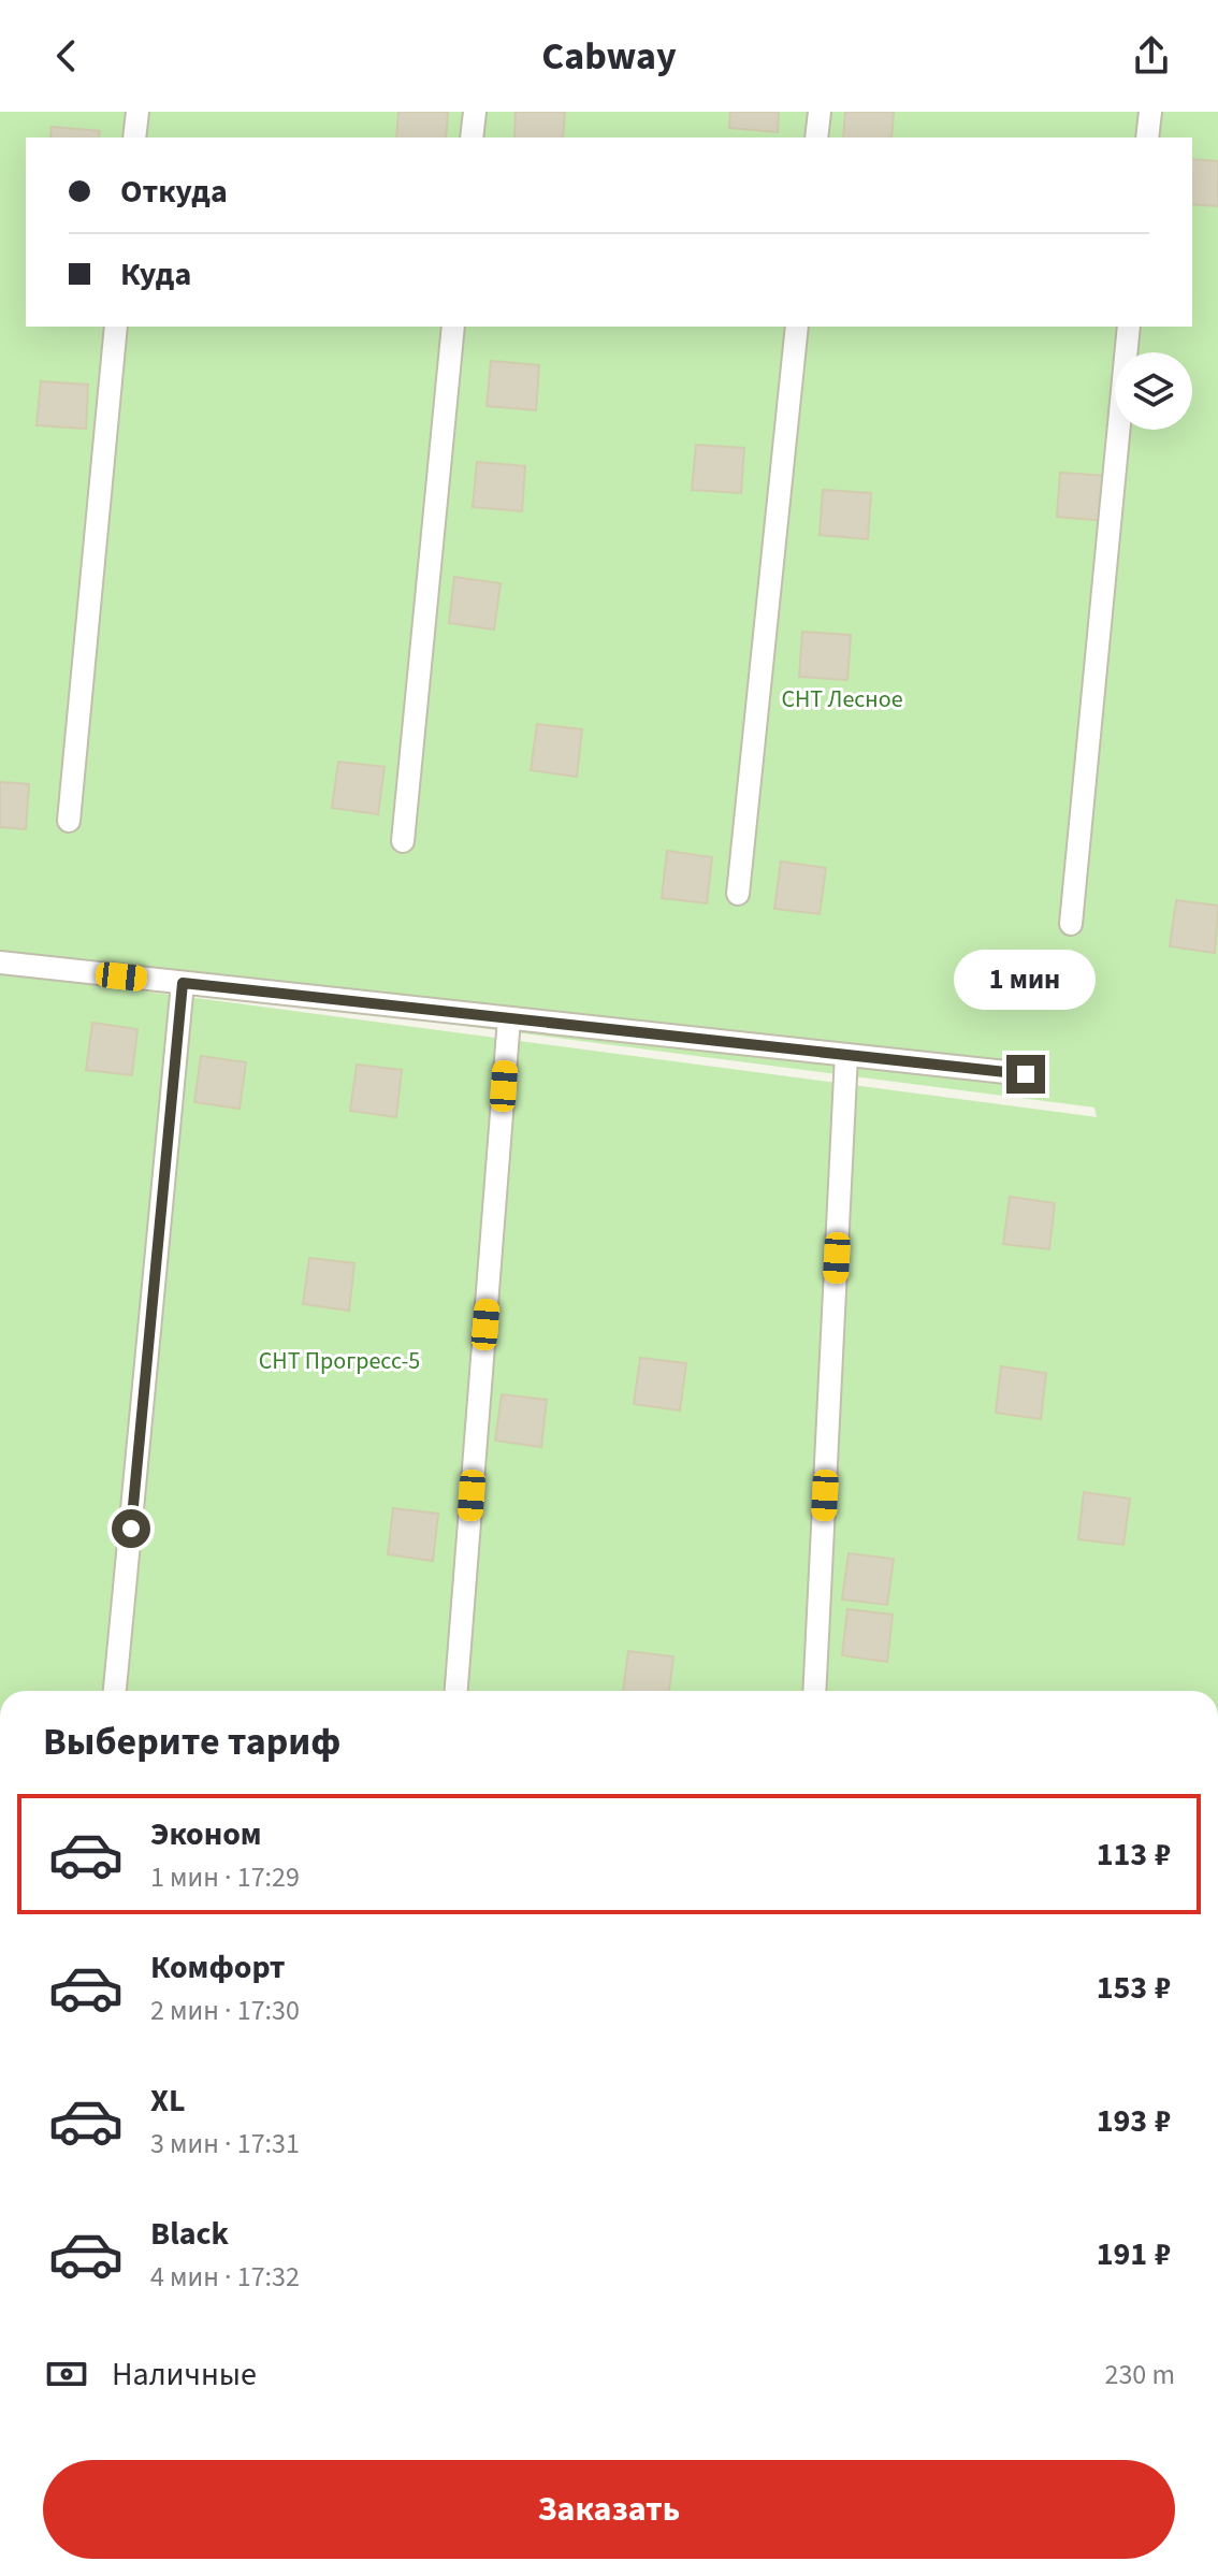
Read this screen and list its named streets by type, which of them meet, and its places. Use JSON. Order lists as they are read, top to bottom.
{
  "parks": ["СНТ Лесное", "СНТ Прогресс-5"],
  "page": {
    "header": "Cabway",
    "banner": ["Откуда", "Куда"],
    "bubble": "1 мин",
    "heading": "Выберите тариф",
    "list": [
      {
        "name": "Эконом",
        "note": "1 мин · 17:29",
        "value": "113 ₽"
      },
      {
        "name": "Комфорт",
        "note": "2 мин · 17:30",
        "value": "153 ₽"
      },
      {
        "name": "XL",
        "note": "3 мин · 17:31",
        "value": "193 ₽"
      },
      {
        "name": "Black",
        "note": "4 мин · 17:32",
        "value": "191 ₽"
      }
    ],
    "pay": ["Наличные", "230 m"],
    "buttons": "Заказать"
  }
}
